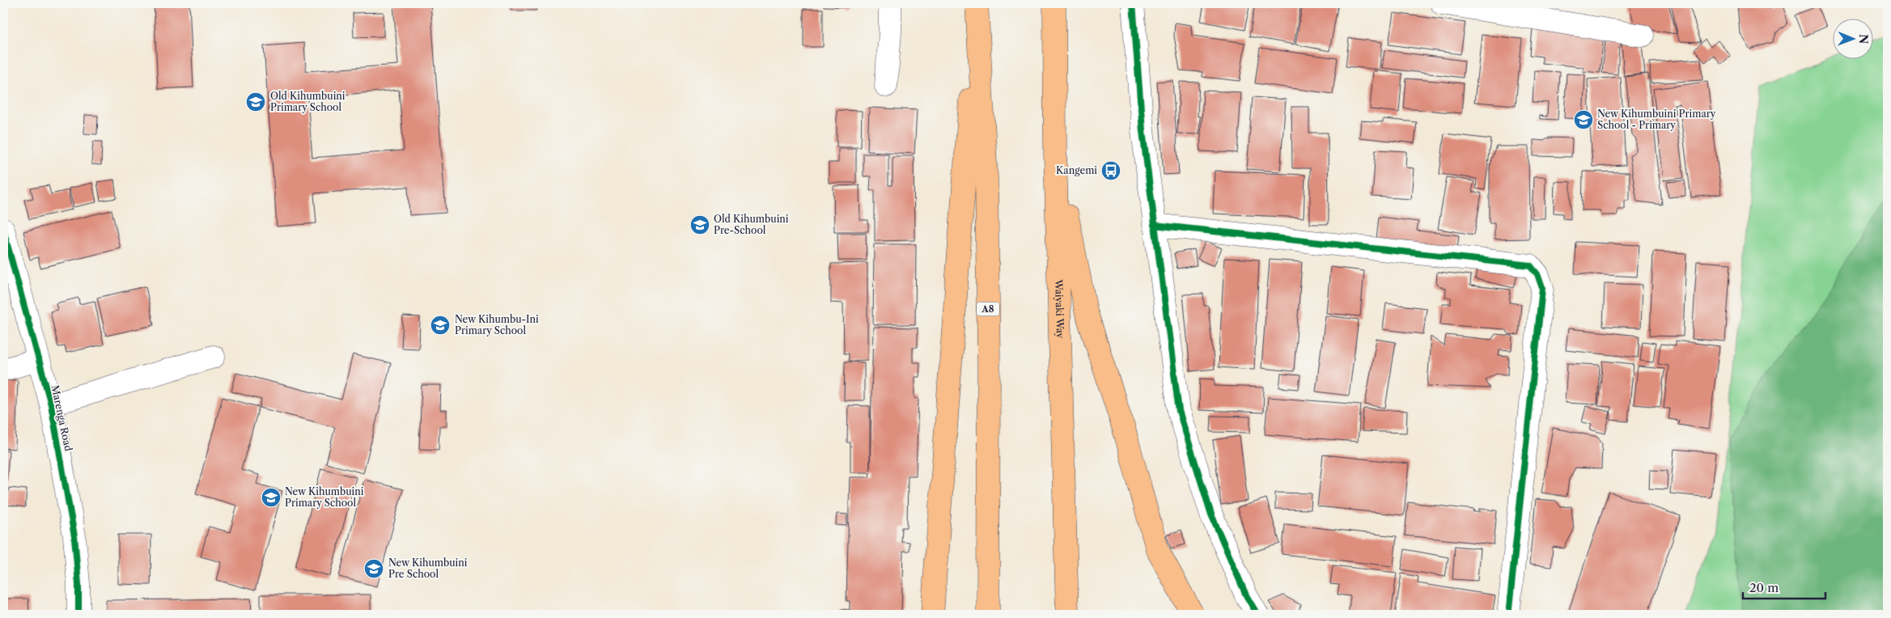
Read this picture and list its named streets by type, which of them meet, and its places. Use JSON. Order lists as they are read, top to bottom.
{
  "streets": {
    "highway": ["A8", "Waiyaki Way"],
    "street": ["Marenga Road"]
  },
  "places": {
    "school or university": [
      "Old Kihumbuini Primary School",
      "New Kihumbuini Primary School - Primary",
      "Old Kihumbuini Pre-School",
      "New Kihumbu-Ini Primary School",
      "New Kihumbuini Primary School",
      "New Kihumbuini Pre School"
    ],
    "bus stop": ["Kangemi"]
  },
  "scale_bar": "20 m",
  "north": "right"
}
